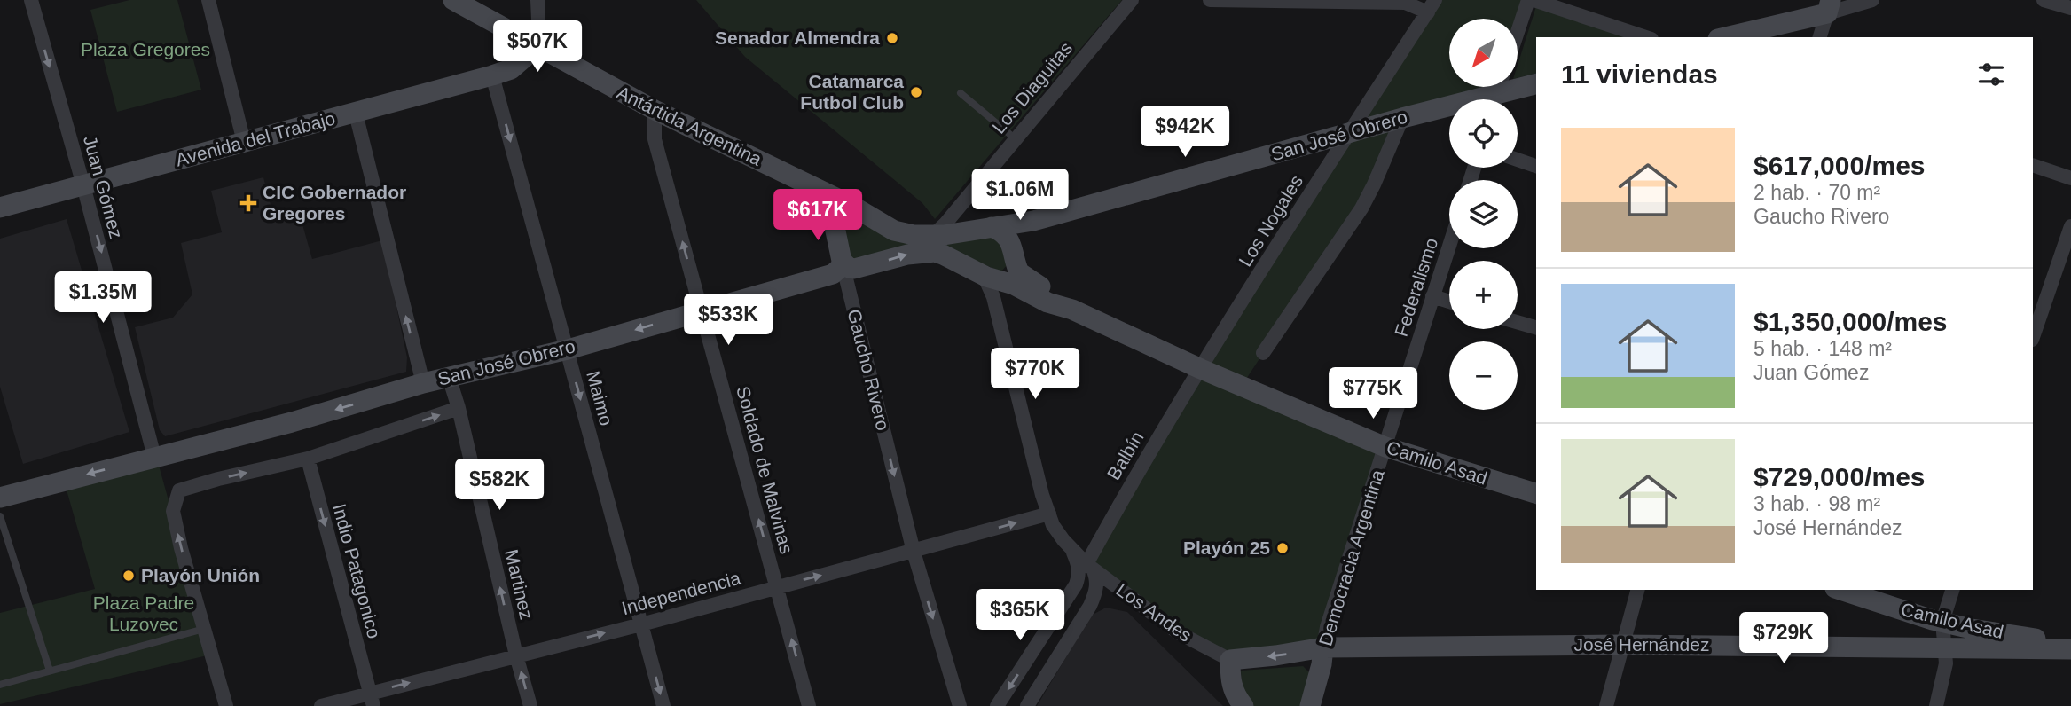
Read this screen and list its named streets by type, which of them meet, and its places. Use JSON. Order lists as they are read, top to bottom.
{
  "streets": {
    "street": [
      "Los Diaguitas",
      "Antártida Argentina",
      "San José Obrero",
      "Avenida del Trabajo",
      "Juan Gómez",
      "Los Nogales",
      "Federalismo",
      "Gaucho Rivero",
      "Maimo",
      "Balbín",
      "Camilo Asad",
      "Soldado de Malvinas",
      "Democracia Argentina",
      "Indio Patagonico",
      "Martinez",
      "Independencia",
      "Los Andes",
      "José Hernández"
    ]
  },
  "crossings": [
    ["Los Diaguitas", "San José Obrero"],
    ["Antártida Argentina", "Gaucho Rivero"],
    ["Antártida Argentina", "Soldado de Malvinas"],
    ["San José Obrero", "Juan Gómez"],
    ["San José Obrero", "Los Nogales"],
    ["San José Obrero", "Gaucho Rivero"],
    ["San José Obrero", "Maimo"],
    ["San José Obrero", "Soldado de Malvinas"],
    ["San José Obrero", "Indio Patagonico"],
    ["San José Obrero", "Martinez"],
    ["Avenida del Trabajo", "Juan Gómez"],
    ["Avenida del Trabajo", "Maimo"],
    ["Los Nogales", "Balbín"],
    ["Los Nogales", "Camilo Asad"],
    ["Federalismo", "Camilo Asad"],
    ["Federalismo", "Democracia Argentina"],
    ["Gaucho Rivero", "Independencia"],
    ["Maimo", "Independencia"],
    ["Balbín", "Camilo Asad"],
    ["Balbín", "Los Andes"],
    ["Camilo Asad", "Democracia Argentina"],
    ["Camilo Asad", "José Hernández"],
    ["Soldado de Malvinas", "Independencia"],
    ["Democracia Argentina", "José Hernández"],
    ["Indio Patagonico", "Independencia"],
    ["Martinez", "Independencia"],
    ["Independencia", "Los Andes"]
  ],
  "one_way": [
    "Juan Gómez",
    "Gaucho Rivero",
    "Maimo",
    "Soldado de Malvinas",
    "Indio Patagonico",
    "Martinez",
    "Independencia"
  ],
  "parks": ["Plaza Gregores", "Plaza Padre Luzovec"],
  "places": {
    "other": [
      "Senador Almendra",
      "Catamarca Futbol Club",
      "Playón 25",
      "Playón Unión"
    ],
    "health": ["CIC Gobernador Gregores"]
  },
  "north": "bottom left",
  "page": {
    "map_buttons": ["+", "−"],
    "price": [
      "$507K",
      "$942K",
      "$1.06M",
      "$617K",
      "$1.35M",
      "$533K",
      "$770K",
      "$775K",
      "$582K",
      "$365K",
      "$729K"
    ],
    "heading": "11 viviendas",
    "list": [
      {
        "name": "$617,000/mes",
        "note": "2 hab. · 70 m² · Gaucho Rivero"
      },
      {
        "name": "$1,350,000/mes",
        "note": "5 hab. · 148 m² · Juan Gómez"
      },
      {
        "name": "$729,000/mes",
        "note": "3 hab. · 98 m² · José Hernández"
      }
    ]
  }
}
